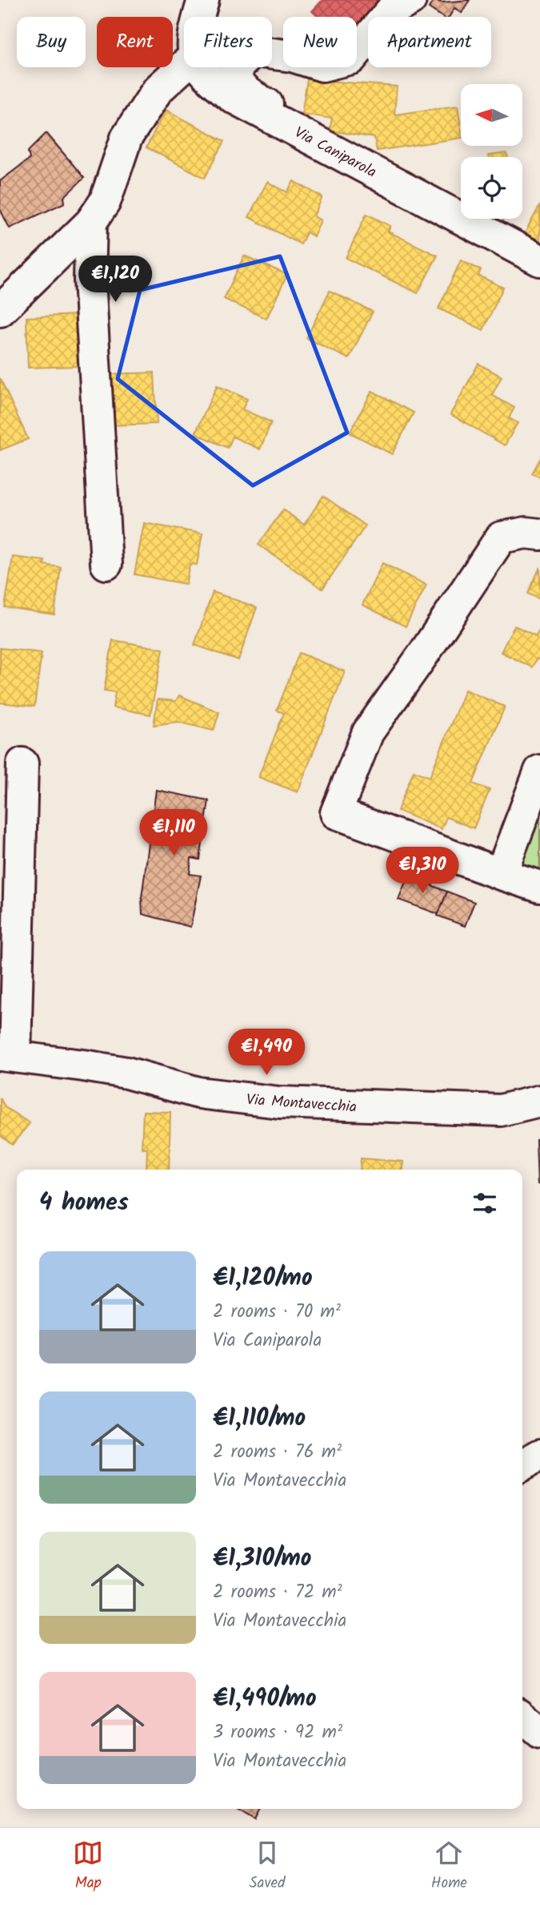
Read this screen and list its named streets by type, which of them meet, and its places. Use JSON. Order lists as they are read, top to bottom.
{
  "streets": {
    "street": ["Via Caniparola", "Via Montavecchia"]
  },
  "north": "left",
  "page": {
    "chip": [
      "Buy",
      "Rent",
      "Filters",
      "New",
      "Apartment"
    ],
    "price": [
      "€1,120",
      "€1,110",
      "€1,310",
      "€1,490"
    ],
    "heading": "4 homes",
    "list": [
      {
        "name": "€1,120/mo",
        "note": "2 rooms · 70 m² · Via Caniparola"
      },
      {
        "name": "€1,110/mo",
        "note": "2 rooms · 76 m² · Via Montavecchia"
      },
      {
        "name": "€1,310/mo",
        "note": "2 rooms · 72 m² · Via Montavecchia"
      },
      {
        "name": "€1,490/mo",
        "note": "3 rooms · 92 m² · Via Montavecchia"
      }
    ],
    "tabs": ["Map", "Saved", "Home"]
  }
}
